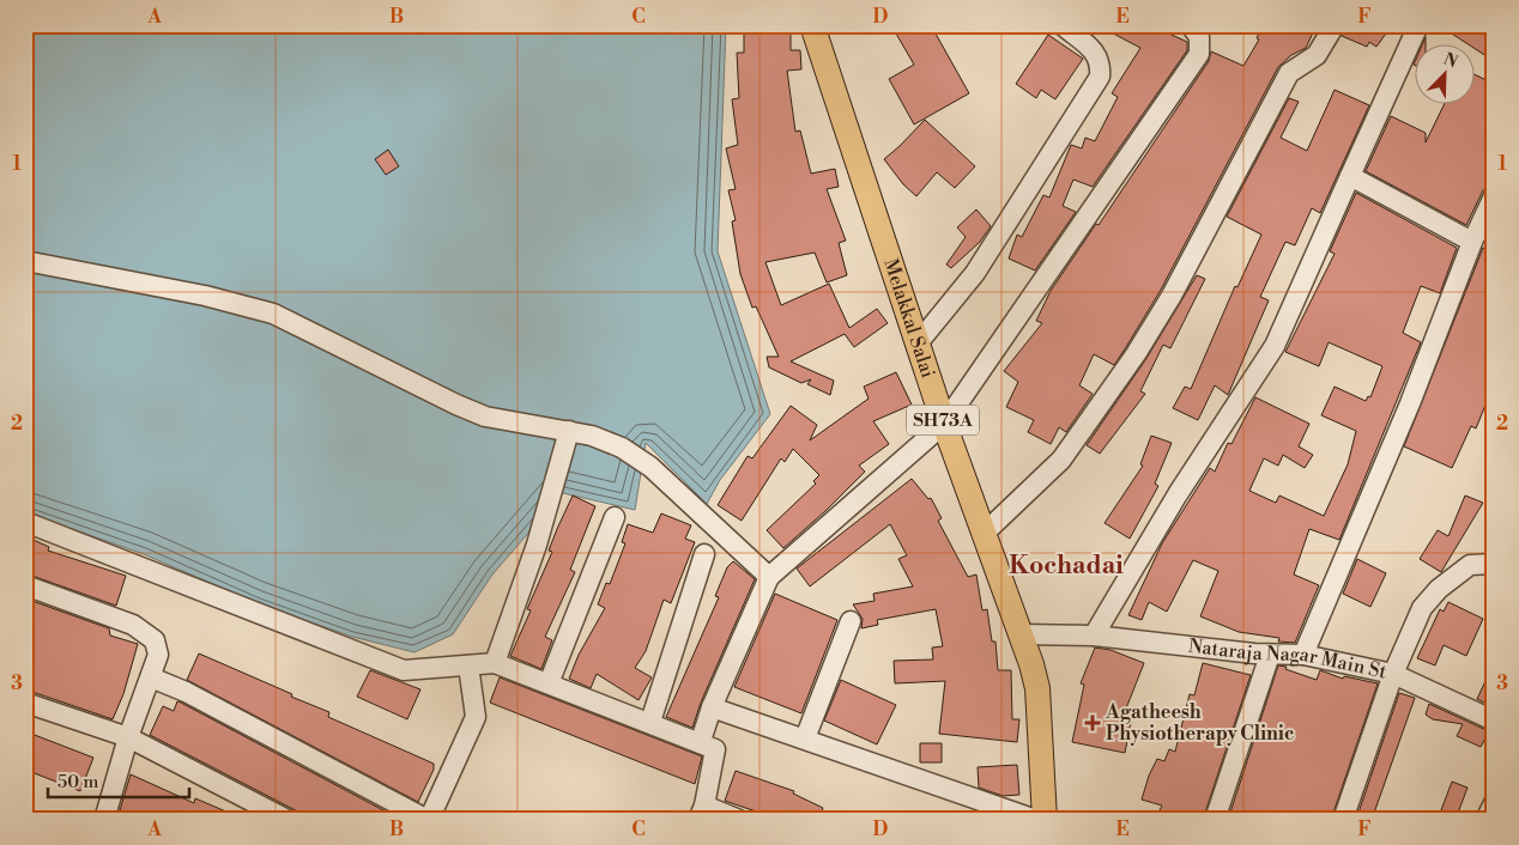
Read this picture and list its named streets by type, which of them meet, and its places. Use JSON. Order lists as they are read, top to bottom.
{
  "streets": {
    "main road": ["Melakkal Salai", "SH73A"],
    "street": ["Nataraja Nagar Main St"]
  },
  "crossings": [
    ["Melakkal Salai", "Nataraja Nagar Main St"]
  ],
  "districts": ["Kochadai"],
  "places": {
    "health": ["Agatheesh Physiotherapy Clinic"]
  },
  "scale_bar": "50 m",
  "north": "top right",
  "grid": {
    "columns": [
      "A",
      "B",
      "C",
      "D",
      "E",
      "F"
    ],
    "rows": ["1", "2", "3"]
  }
}
